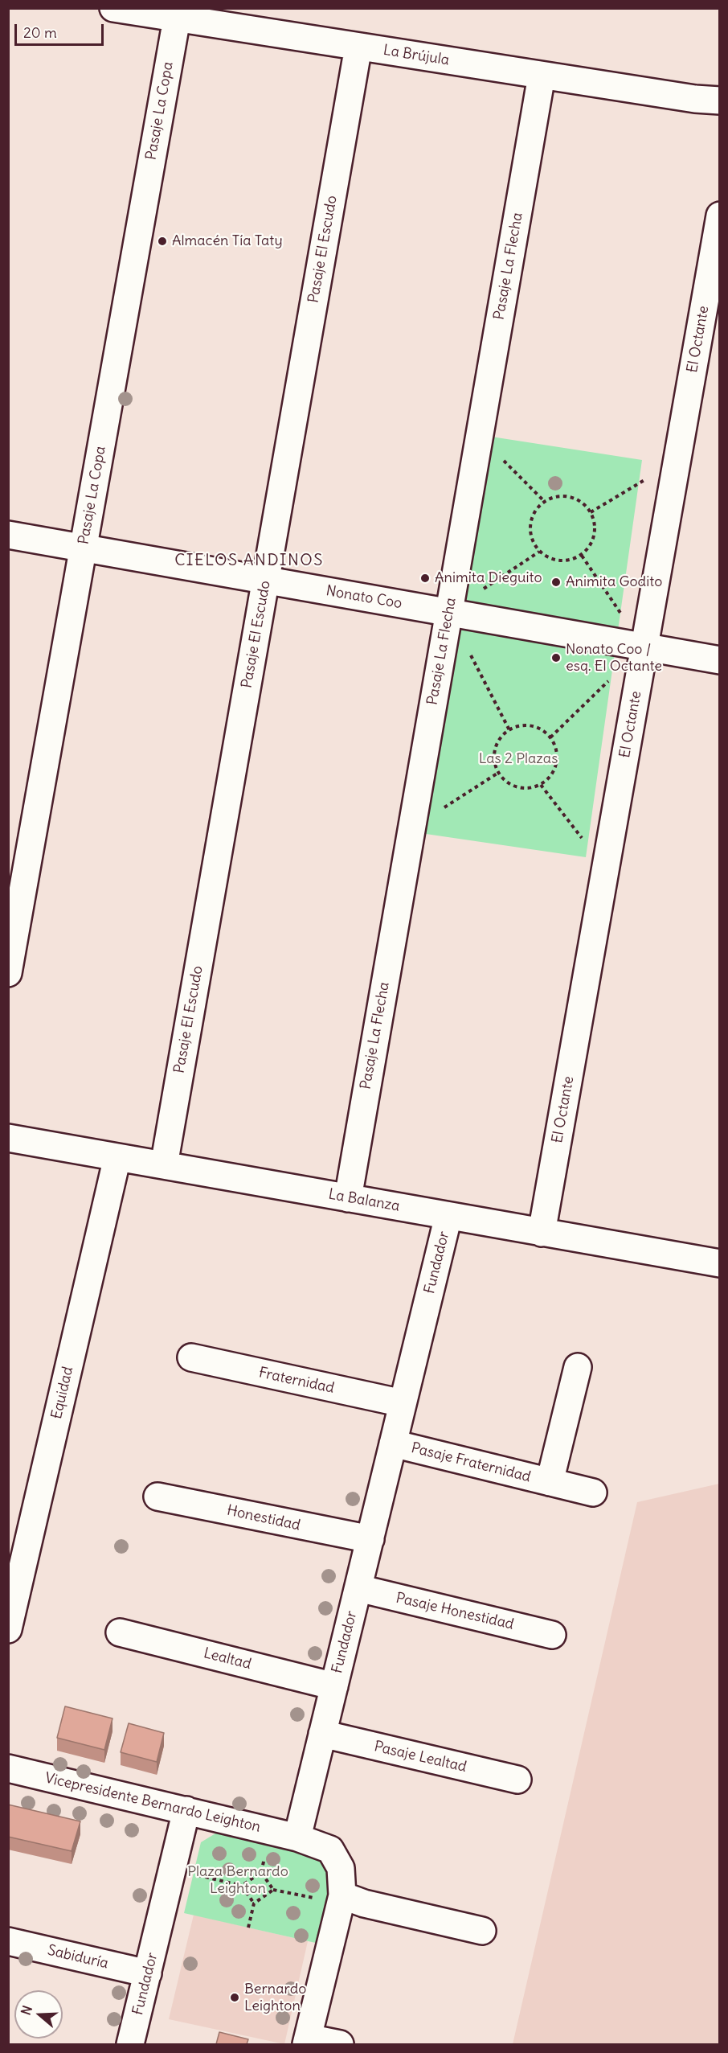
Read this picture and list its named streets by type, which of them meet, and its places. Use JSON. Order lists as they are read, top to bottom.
{
  "streets": {
    "street": [
      "La Brújula",
      "Pasaje La Copa",
      "Pasaje El Escudo",
      "Pasaje La Flecha",
      "El Octante",
      "Nonato Coo",
      "La Balanza",
      "Fundador",
      "Fraternidad",
      "Equidad",
      "Pasaje Fraternidad",
      "Honestidad",
      "Pasaje Honestidad",
      "Lealtad",
      "Pasaje Lealtad",
      "Vicepresidente Bernardo Leighton",
      "Sabiduría"
    ]
  },
  "crossings": [
    ["La Brújula", "Pasaje La Copa"],
    ["La Brújula", "Pasaje El Escudo"],
    ["La Brújula", "Pasaje La Flecha"],
    ["Pasaje La Copa", "Nonato Coo"],
    ["Pasaje El Escudo", "Nonato Coo"],
    ["Pasaje El Escudo", "La Balanza"],
    ["Pasaje La Flecha", "Nonato Coo"],
    ["Pasaje La Flecha", "La Balanza"],
    ["El Octante", "Nonato Coo"],
    ["El Octante", "La Balanza"],
    ["La Balanza", "Fundador"],
    ["La Balanza", "Equidad"],
    ["Fundador", "Fraternidad"],
    ["Fundador", "Pasaje Fraternidad"],
    ["Fundador", "Honestidad"],
    ["Fundador", "Pasaje Honestidad"],
    ["Fundador", "Lealtad"],
    ["Fundador", "Pasaje Lealtad"],
    ["Fundador", "Vicepresidente Bernardo Leighton"],
    ["Fundador", "Sabiduría"]
  ],
  "districts": ["CIELOS ANDINOS"],
  "parks": ["Las 2 Plazas", "Plaza Bernardo Leighton"],
  "places": [
    "Almacén Tía Taty",
    "Animita Dieguito",
    "Animita Godito",
    "Nonato Coo / esq. El Octante",
    "Bernardo Leighton"
  ],
  "scale_bar": "20 m",
  "north": "left"
}
